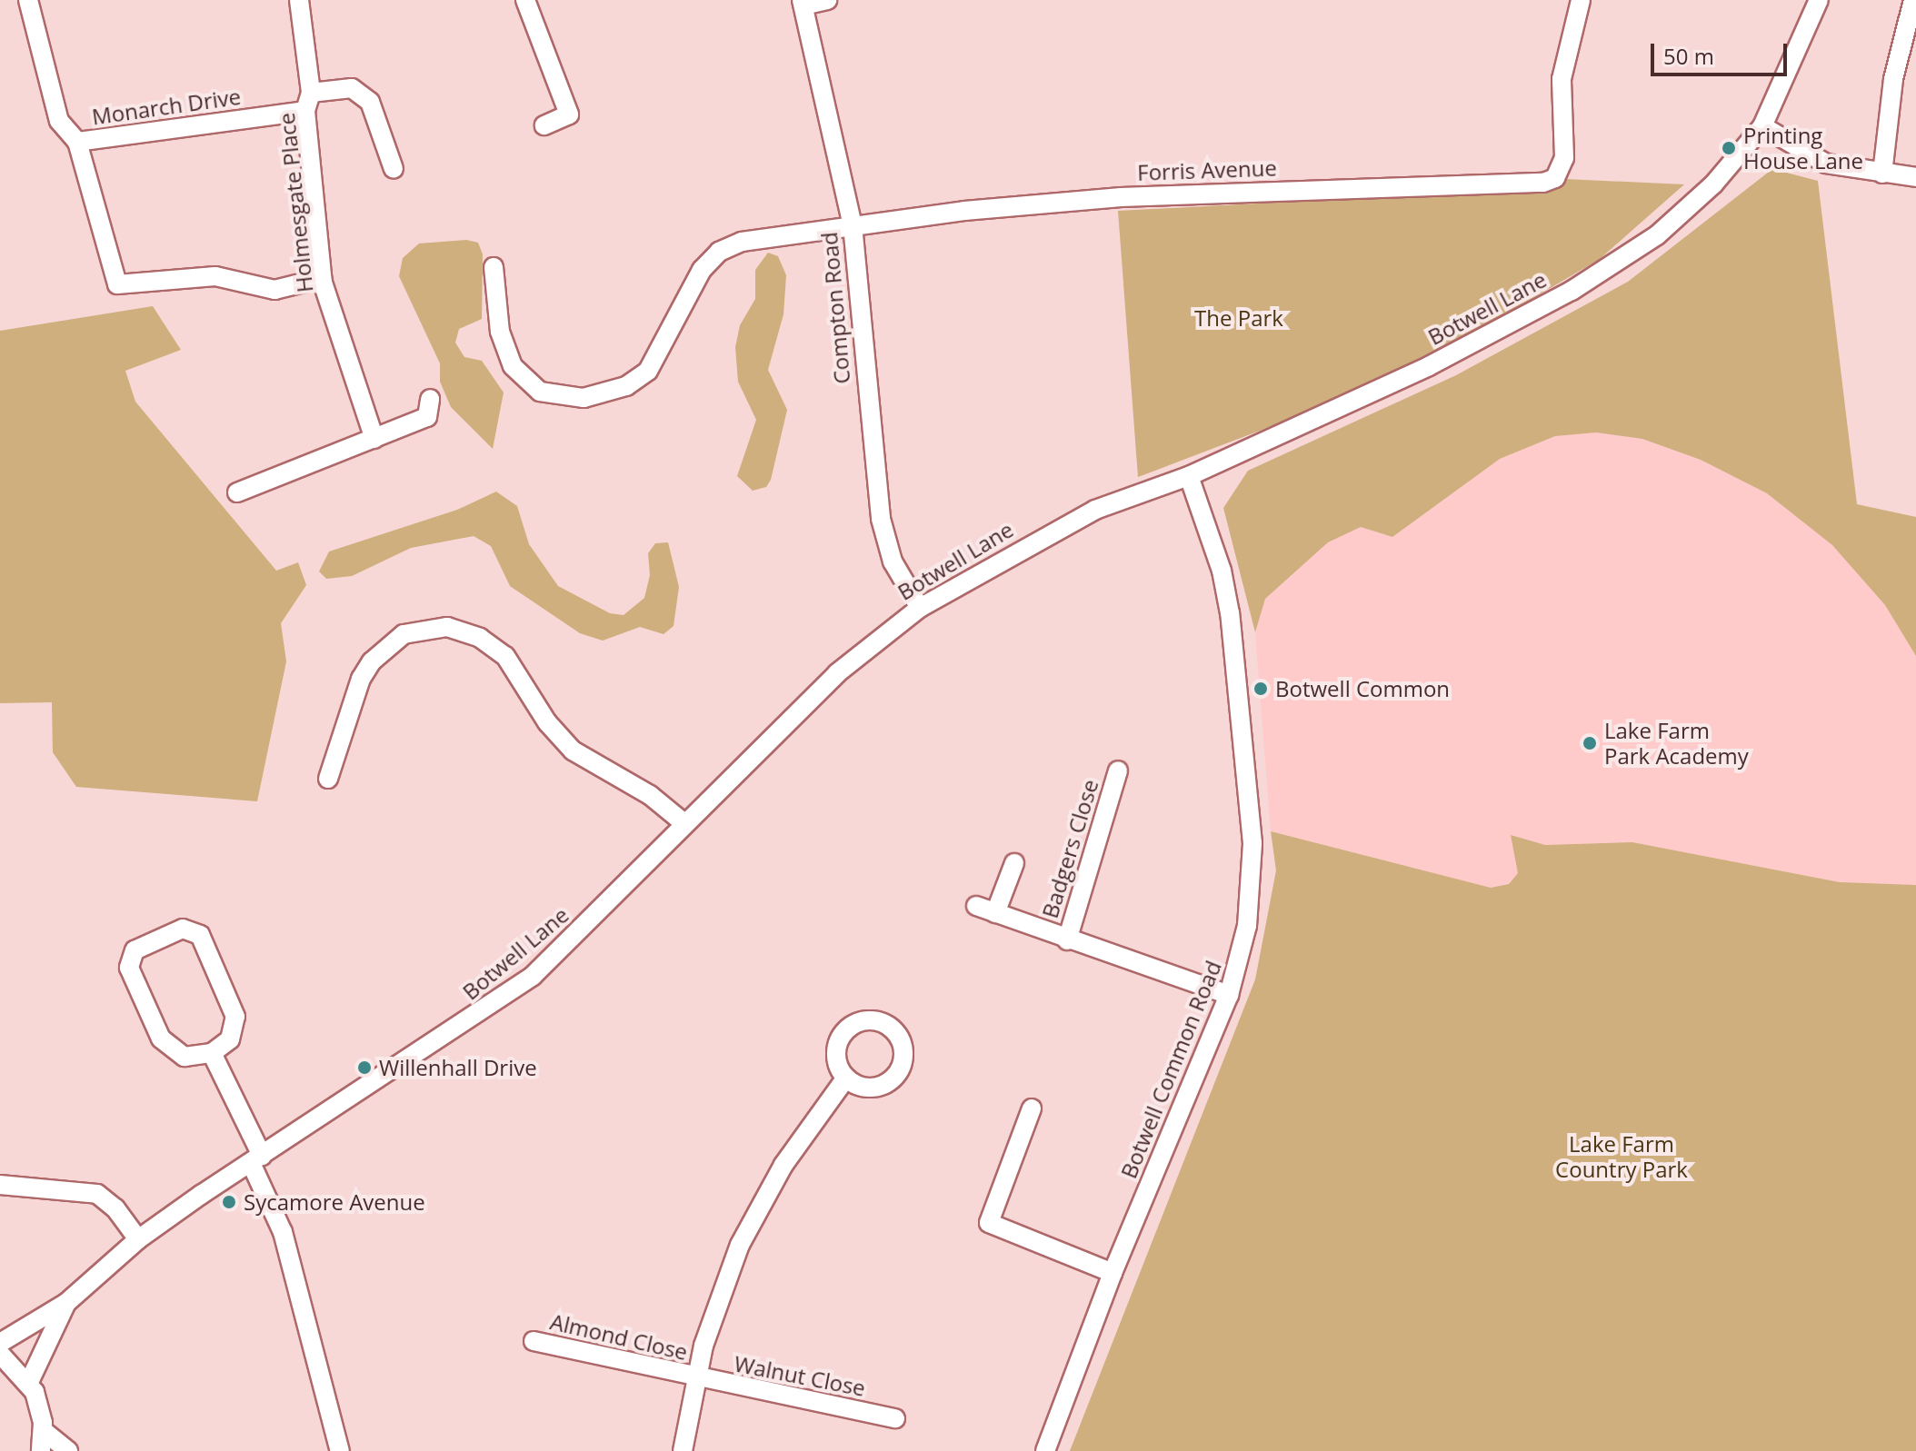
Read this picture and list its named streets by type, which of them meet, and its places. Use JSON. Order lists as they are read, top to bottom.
{
  "streets": {
    "street": [
      "Monarch Drive",
      "Forris Avenue",
      "Holmesgate Place",
      "Compton Road",
      "Botwell Lane",
      "Badgers Close",
      "Botwell Common Road",
      "Almond Close",
      "Walnut Close"
    ]
  },
  "crossings": [
    ["Monarch Drive", "Holmesgate Place"],
    ["Forris Avenue", "Compton Road"],
    ["Compton Road", "Botwell Lane"],
    ["Botwell Lane", "Botwell Common Road"],
    ["Badgers Close", "Botwell Common Road"],
    ["Almond Close", "Walnut Close"]
  ],
  "parks": ["The Park", "Lake Farm Country Park"],
  "places": [
    "Printing House Lane",
    "Botwell Common",
    "Lake Farm Park Academy",
    "Willenhall Drive",
    "Sycamore Avenue"
  ],
  "scale_bar": "50 m"
}
